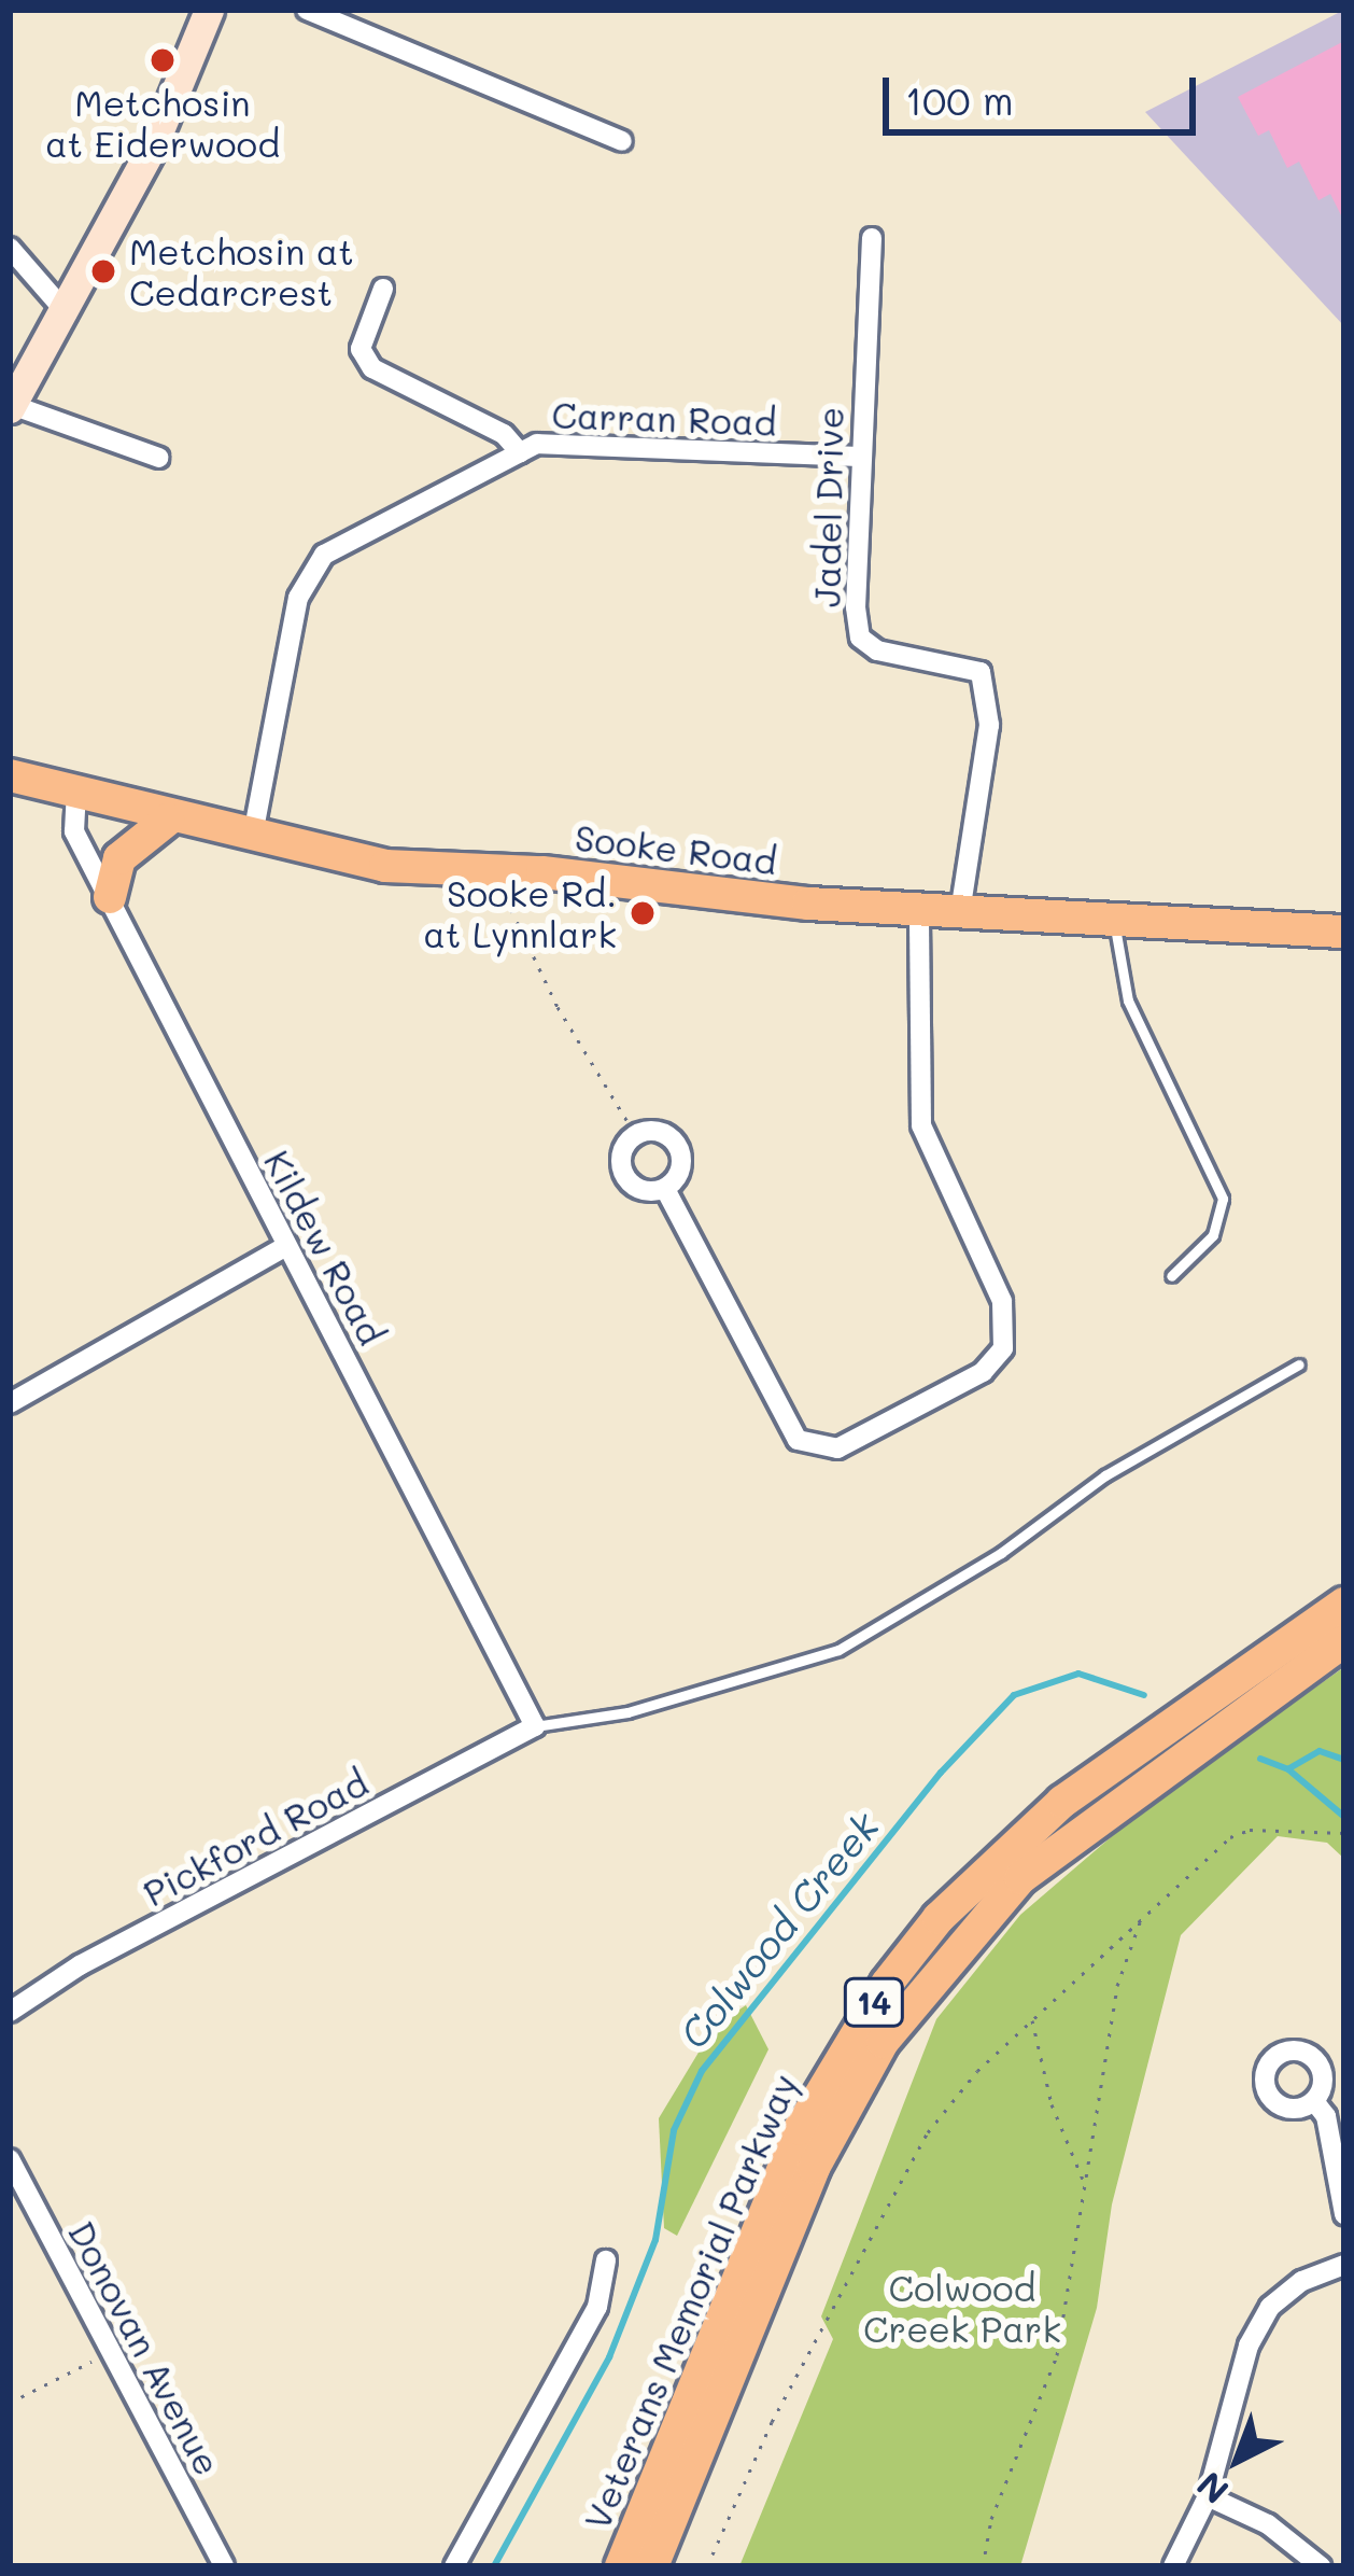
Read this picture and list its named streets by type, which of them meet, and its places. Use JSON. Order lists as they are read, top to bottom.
{
  "streets": {
    "main road": ["Sooke Road", "14", "Veterans Memorial Parkway"],
    "street": [
      "Carran Road",
      "Jadel Drive",
      "Kildew Road",
      "Pickford Road",
      "Donovan Avenue"
    ]
  },
  "crossings": [
    ["Carran Road", "Jadel Drive"],
    ["Carran Road", "Sooke Road"],
    ["Jadel Drive", "Sooke Road"],
    ["Sooke Road", "Kildew Road"],
    ["Kildew Road", "Pickford Road"]
  ],
  "water": ["Colwood Creek"],
  "parks": ["Colwood Creek Park"],
  "places": ["Metchosin at Eiderwood", "Metchosin at Cedarcrest", "Sooke Rd. at Lynnlark"],
  "scale_bar": "100 m",
  "north": "bottom left"
}
